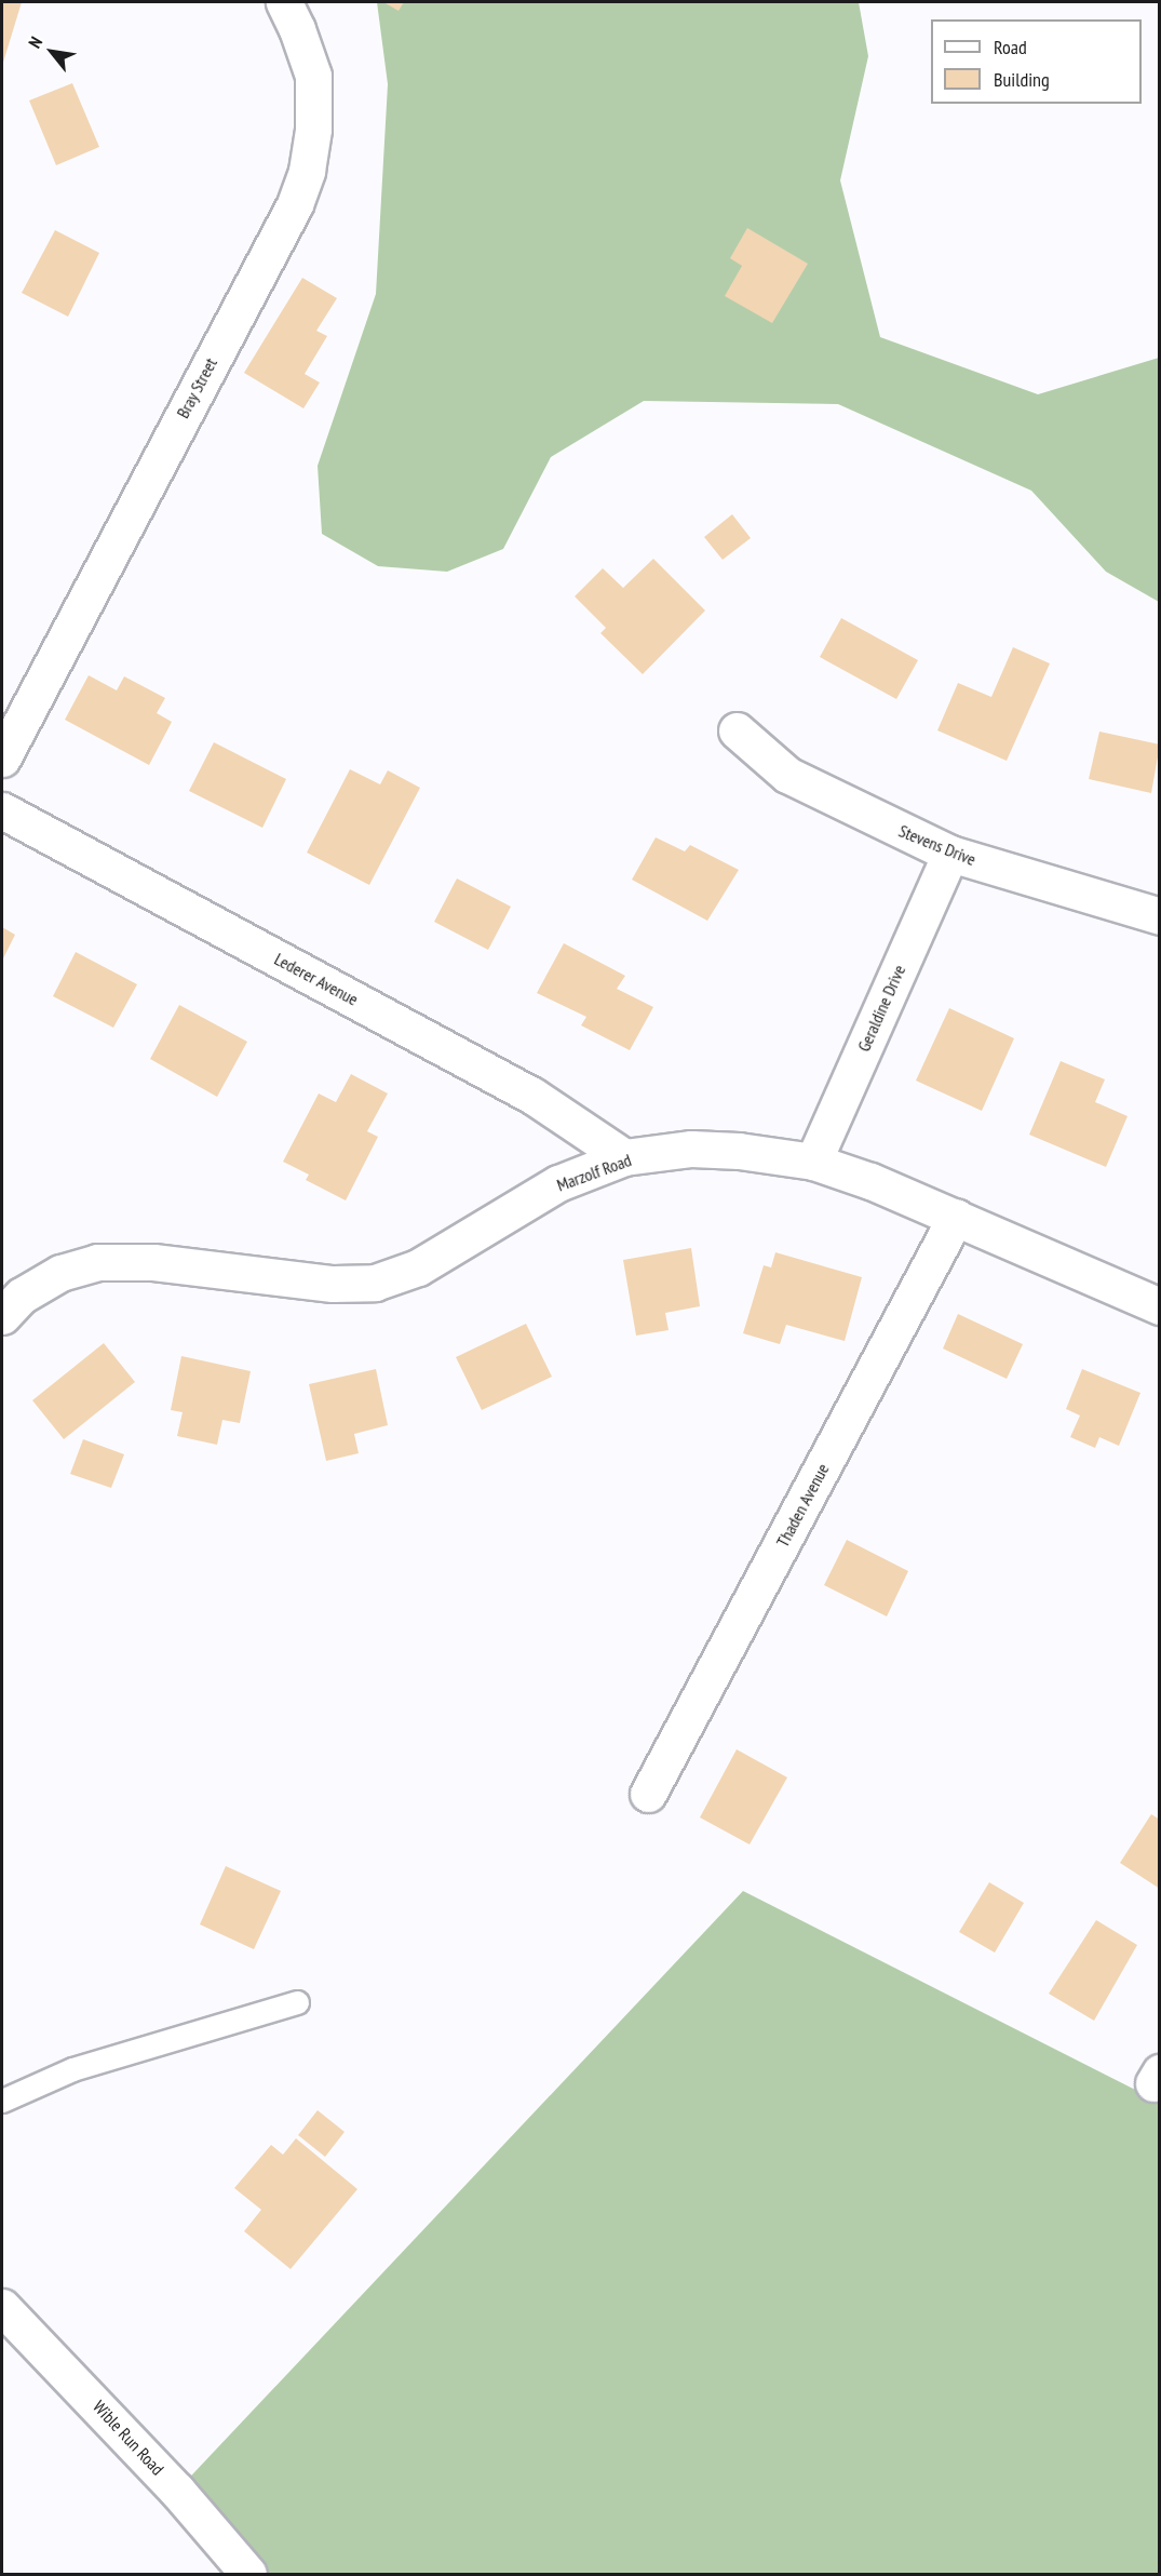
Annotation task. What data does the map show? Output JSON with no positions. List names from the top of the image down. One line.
{"streets":{"street":["Bray Street","Stevens Drive","Lederer Avenue","Geraldine Drive","Marzolf Road","Thaden Avenue","Wible Run Road"]},"crossings":[["Stevens Drive","Geraldine Drive"],["Lederer Avenue","Marzolf Road"],["Geraldine Drive","Marzolf Road"],["Marzolf Road","Thaden Avenue"]],"legend":["Road","Building"],"north":"top left"}
